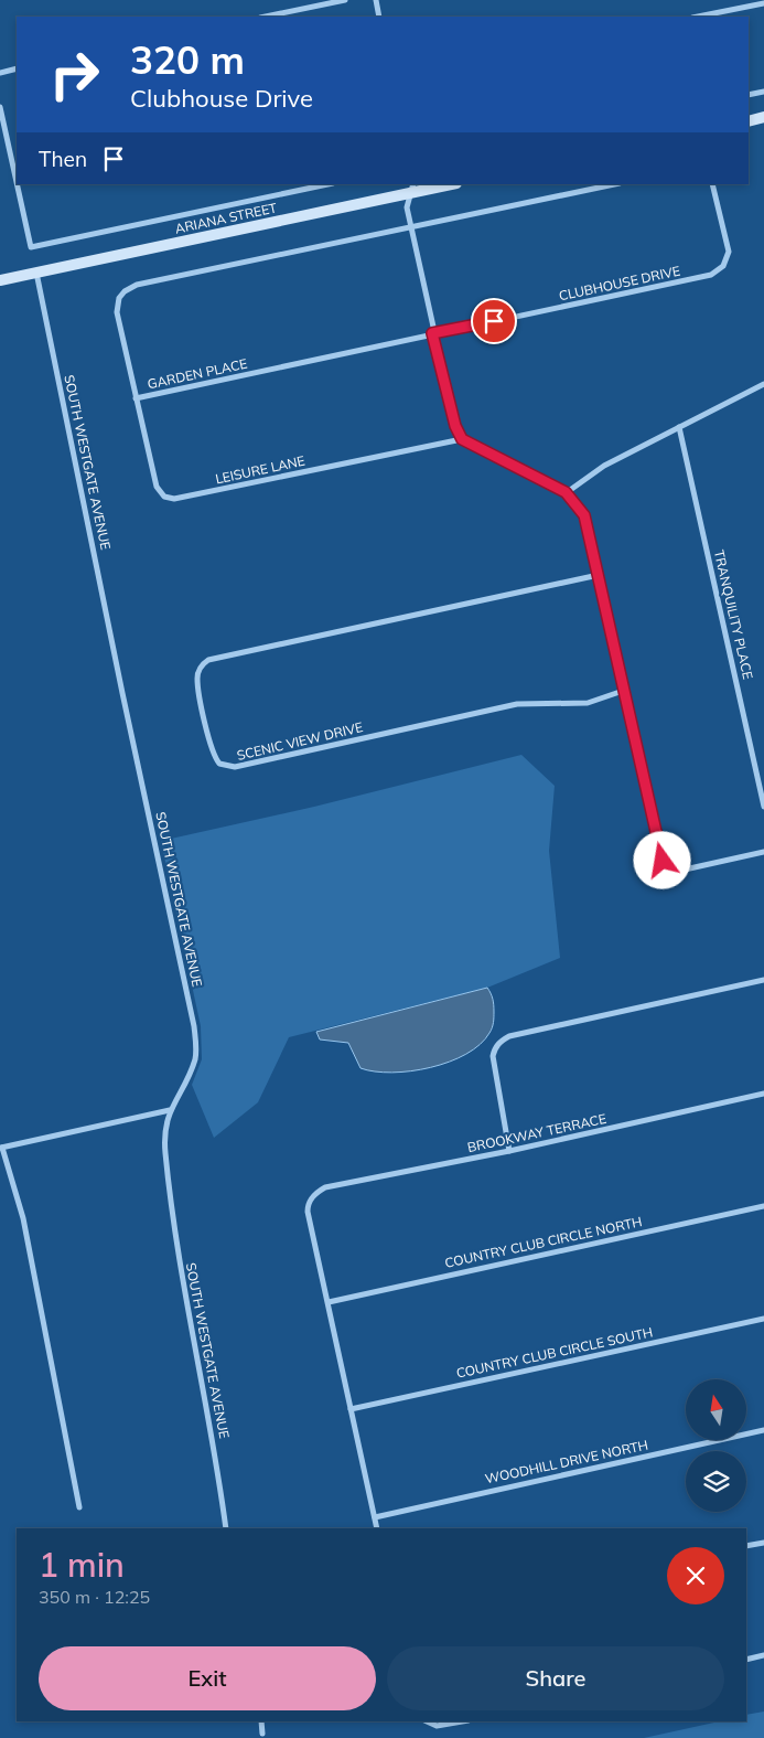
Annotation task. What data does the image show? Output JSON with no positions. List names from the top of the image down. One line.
{"streets":{"street":["ARIANA STREET","CLUBHOUSE DRIVE","GARDEN PLACE","SOUTH WESTGATE AVENUE","LEISURE LANE","TRANQUILITY PLACE","SCENIC VIEW DRIVE","BROOKWAY TERRACE","COUNTRY CLUB CIRCLE NORTH","COUNTRY CLUB CIRCLE SOUTH","WOODHILL DRIVE NORTH"]},"crossings":[["ARIANA STREET","SOUTH WESTGATE AVENUE"],["CLUBHOUSE DRIVE","GARDEN PLACE"],["GARDEN PLACE","LEISURE LANE"],["BROOKWAY TERRACE","COUNTRY CLUB CIRCLE NORTH"]],"north":"top","page":{"turn":["320 m","Clubhouse Drive"],"then":"Then","heading":["1 min","350 m · 12:25"],"buttons":["Exit","Share"]}}
